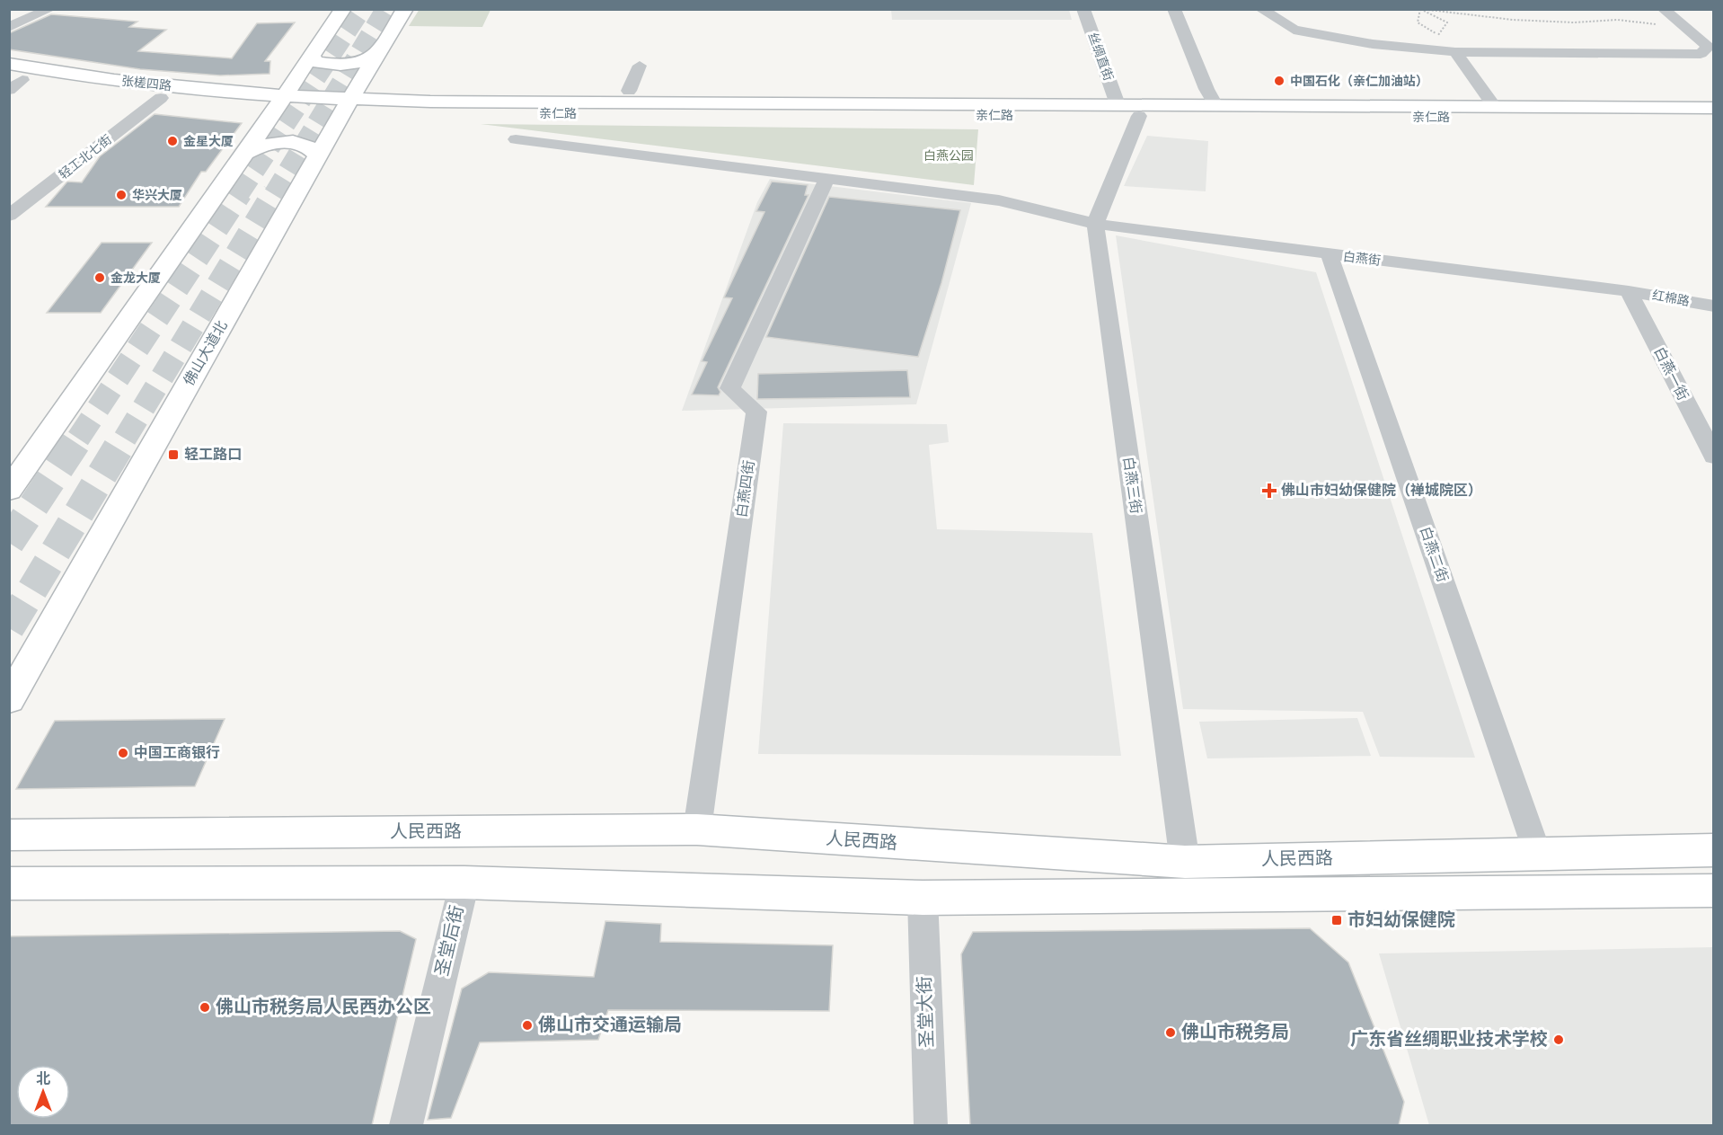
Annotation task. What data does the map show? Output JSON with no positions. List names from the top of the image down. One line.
{"streets":{"main road":["张槎四路","亲仁路","佛山大道北","人民西路"],"street":["丝绸直街","轻工北七街","白燕街","红棉路","白燕一街","白燕三街","白燕四街","白燕二街","圣堂后街","圣堂大街"]},"crossings":[["丝绸直街","亲仁路"],["张槎四路","亲仁路"],["张槎四路","轻工北七街"],["亲仁路","佛山大道北"],["亲仁路","白燕三街"],["白燕街","红棉路"],["白燕街","白燕一街"],["白燕街","白燕三街"],["白燕街","白燕四街"],["白燕街","白燕二街"],["红棉路","白燕一街"],["白燕三街","人民西路"],["白燕四街","人民西路"],["白燕二街","人民西路"]],"parks":["白燕公园"],"places":{"other":["中国石化（亲仁加油站）","金星大厦","华兴大厦","金龙大厦","中国工商银行","佛山市税务局人民西办公区","佛山市交通运输局","佛山市税务局","广东省丝绸职业技术学校"],"transit":["轻工路口","市妇幼保健院"],"health":["佛山市妇幼保健院（禅城院区）"]},"north":"top"}
